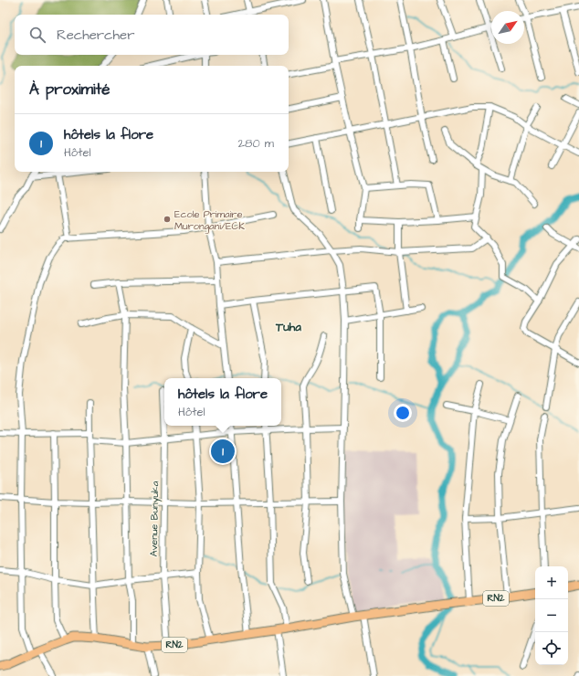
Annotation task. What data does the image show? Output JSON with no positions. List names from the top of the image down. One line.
{"streets":{"highway":["RN2"],"street":["Avenue Bunyuka"]},"crossings":[["Avenue Bunyuka","RN2"]],"districts":["Tuha"],"places":["Ecole Primaire Murongani/ECK"],"north":"top right","page":{"search":"Rechercher","heading":"À proximité","list":[{"mark":"1","name":"hôtels la flore","note":"Hôtel","value":"280 m"}],"popup":["hôtels la flore","Hôtel"],"pins":"1","map_buttons":["+","−"]}}
